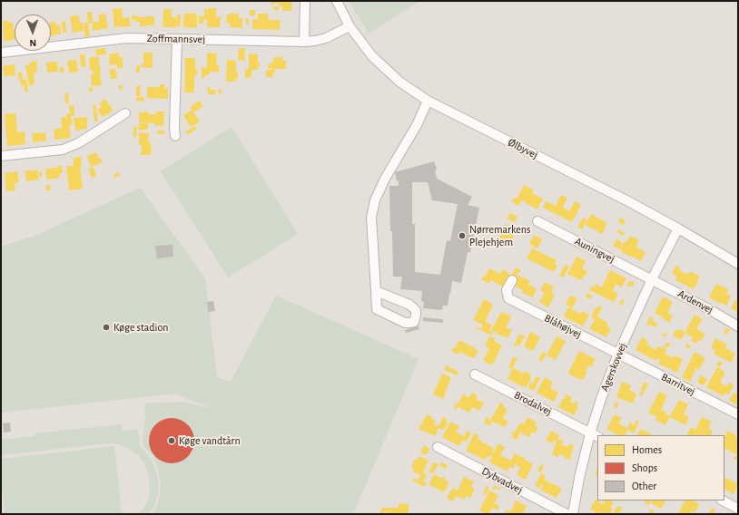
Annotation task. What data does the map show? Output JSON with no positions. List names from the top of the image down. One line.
{"streets":{"street":["Zoffmannsvej","Ølbyvej","Auningvej","Ardenvej","Blåhøjvej","Agerskovvej","Barritvej","Brodalvej","Dybvadvej"]},"crossings":[["Zoffmannsvej","Ølbyvej"],["Ølbyvej","Agerskovvej"],["Auningvej","Ardenvej"],["Auningvej","Agerskovvej"],["Ardenvej","Agerskovvej"],["Blåhøjvej","Agerskovvej"],["Blåhøjvej","Barritvej"],["Agerskovvej","Barritvej"],["Agerskovvej","Brodalvej"]],"places":["Nørremarkens Plejehjem","Køge stadion","Køge vandtårn"],"legend":["Homes","Shops","Other"],"north":"bottom"}
